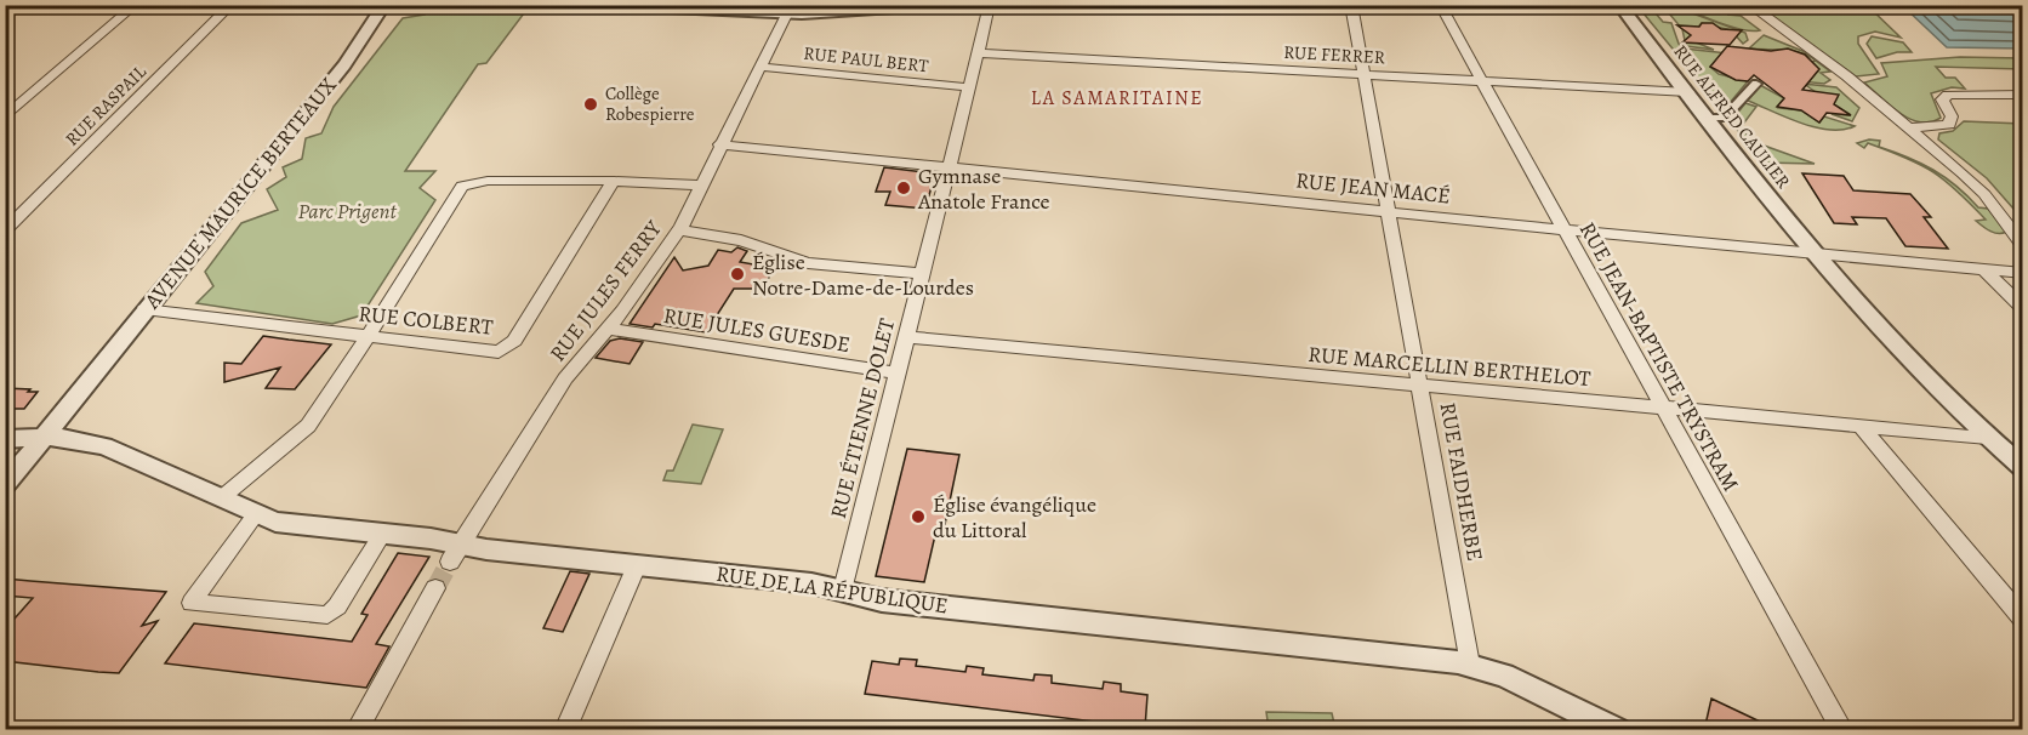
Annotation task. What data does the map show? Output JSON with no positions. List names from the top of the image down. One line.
{"streets":{"street":["RUE FERRER","RUE PAUL BERT","RUE RASPAIL","RUE ALFRED CAULIER","RUE JEAN MACÉ","AVENUE MAURICE BERTEAUX","RUE JULES FERRY","RUE COLBERT","RUE JULES GUESDE","RUE JEAN-BAPTISTE TRYSTRAM","RUE MARCELLIN BERTHELOT","RUE ÉTIENNE DOLET","RUE FAIDHERBE","RUE DE LA RÉPUBLIQUE"]},"crossings":[["RUE FERRER","RUE ALFRED CAULIER"],["RUE FERRER","RUE JEAN-BAPTISTE TRYSTRAM"],["RUE FERRER","RUE ÉTIENNE DOLET"],["RUE FERRER","RUE FAIDHERBE"],["RUE PAUL BERT","RUE JULES FERRY"],["RUE PAUL BERT","RUE ÉTIENNE DOLET"],["RUE ALFRED CAULIER","RUE JEAN MACÉ"],["RUE ALFRED CAULIER","RUE MARCELLIN BERTHELOT"],["RUE JEAN MACÉ","RUE JULES FERRY"],["RUE JEAN MACÉ","RUE JEAN-BAPTISTE TRYSTRAM"],["RUE JEAN MACÉ","RUE ÉTIENNE DOLET"],["RUE JEAN MACÉ","RUE FAIDHERBE"],["AVENUE MAURICE BERTEAUX","RUE COLBERT"],["AVENUE MAURICE BERTEAUX","RUE DE LA RÉPUBLIQUE"],["RUE JULES FERRY","RUE JULES GUESDE"],["RUE JULES FERRY","RUE DE LA RÉPUBLIQUE"],["RUE JULES GUESDE","RUE ÉTIENNE DOLET"],["RUE JEAN-BAPTISTE TRYSTRAM","RUE MARCELLIN BERTHELOT"],["RUE MARCELLIN BERTHELOT","RUE ÉTIENNE DOLET"],["RUE MARCELLIN BERTHELOT","RUE FAIDHERBE"],["RUE ÉTIENNE DOLET","RUE DE LA RÉPUBLIQUE"],["RUE FAIDHERBE","RUE DE LA RÉPUBLIQUE"]],"districts":["LA SAMARITAINE"],"parks":["Parc Prigent"],"places":["Collège Robespierre","Gymnase Anatole France","Église Notre-Dame-de-Lourdes","Église évangélique du Littoral"]}
